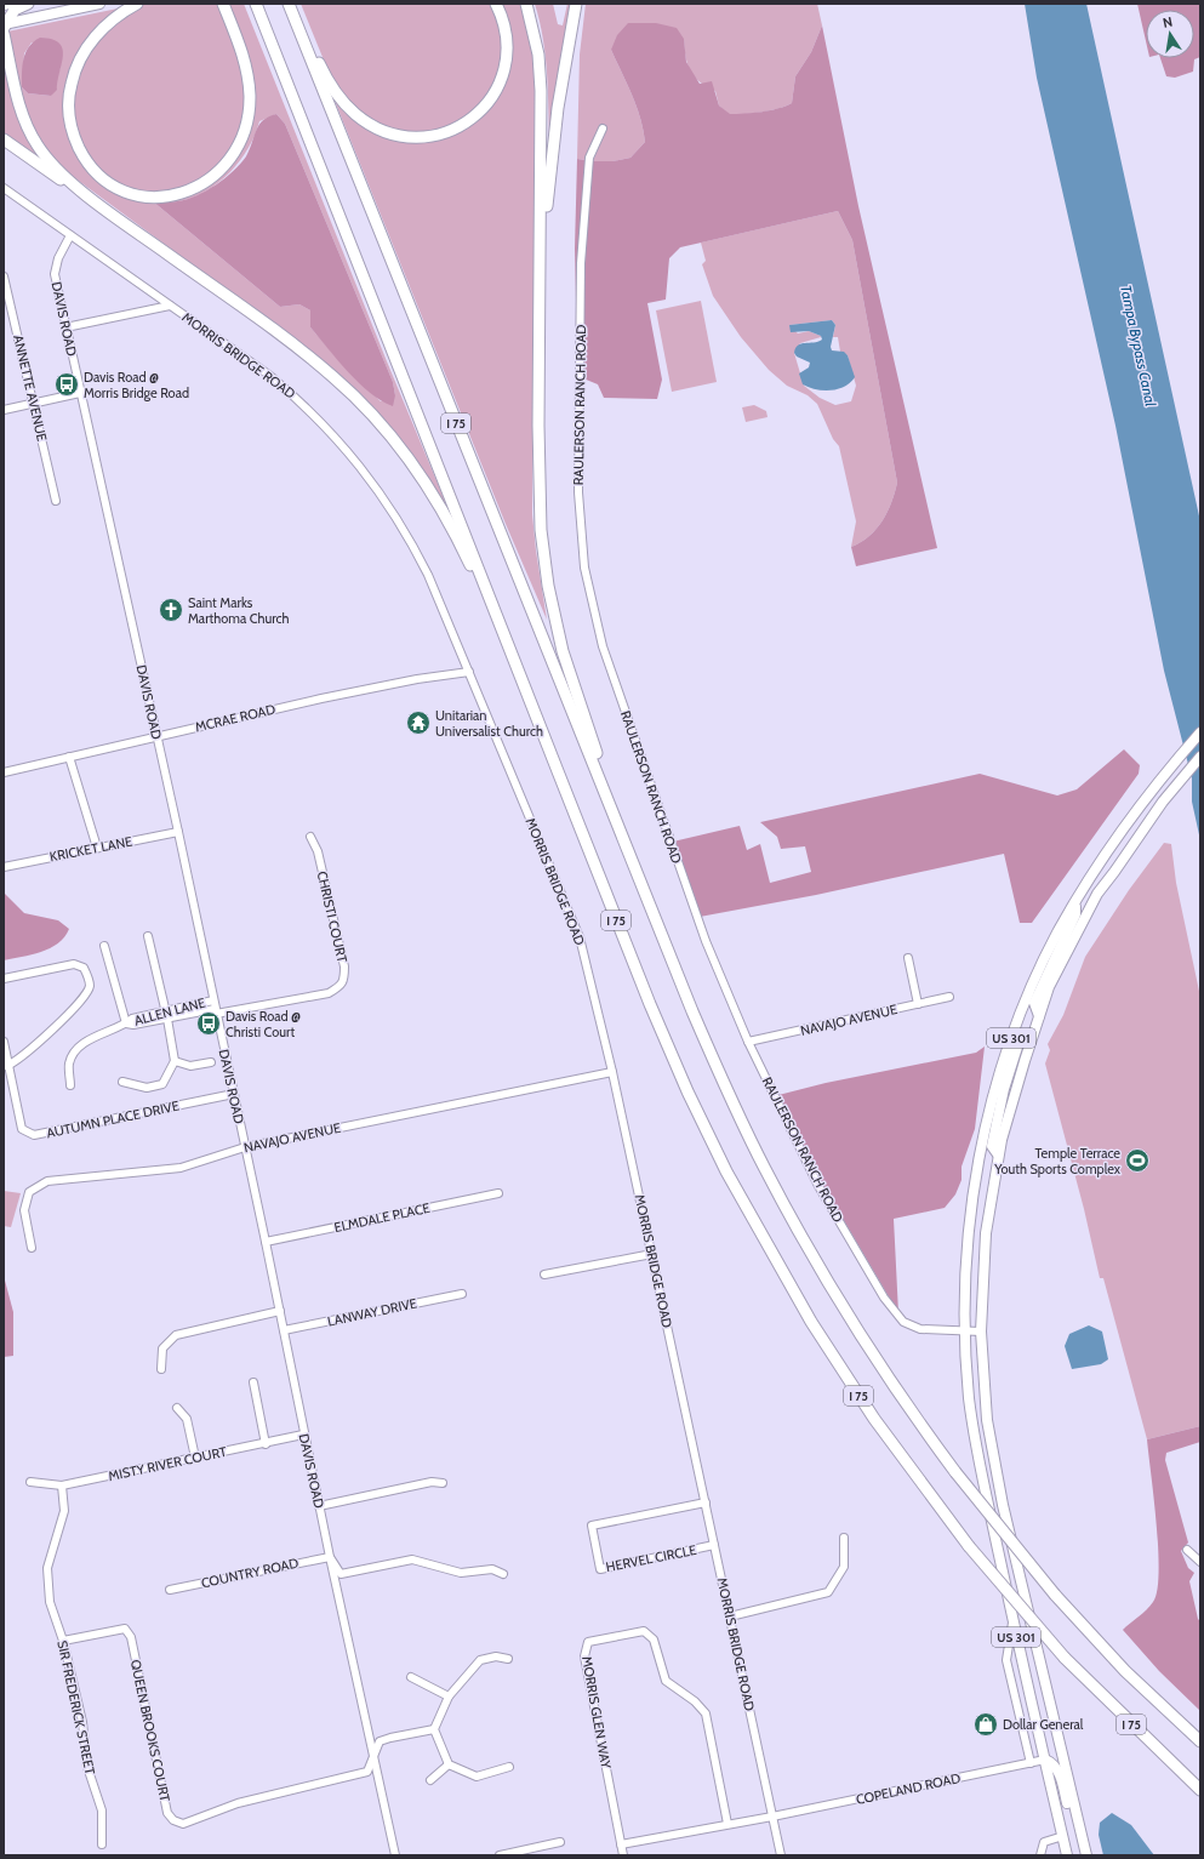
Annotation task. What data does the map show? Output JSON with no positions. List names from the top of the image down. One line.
{"streets":{"highway":["I 75"],"main road":["US 301"],"street":["DAVIS ROAD","MORRIS BRIDGE ROAD","ANNETTE AVENUE","RAULERSON RANCH ROAD","MCRAE ROAD","KRICKET LANE","CHRISTI COURT","ALLEN LANE","NAVAJO AVENUE","AUTUMN PLACE DRIVE","ELMDALE PLACE","LANWAY DRIVE","MISTY RIVER COURT","HERVEL CIRCLE","COUNTRY ROAD","SIR FREDERICK STREET","MORRIS GLEN WAY","QUEEN BROOKS COURT","COPELAND ROAD"]},"crossings":[["DAVIS ROAD","MORRIS BRIDGE ROAD"],["DAVIS ROAD","MCRAE ROAD"],["DAVIS ROAD","KRICKET LANE"],["DAVIS ROAD","CHRISTI COURT"],["DAVIS ROAD","ALLEN LANE"],["DAVIS ROAD","NAVAJO AVENUE"],["DAVIS ROAD","AUTUMN PLACE DRIVE"],["DAVIS ROAD","ELMDALE PLACE"],["DAVIS ROAD","LANWAY DRIVE"],["DAVIS ROAD","MISTY RIVER COURT"],["DAVIS ROAD","COUNTRY ROAD"],["DAVIS ROAD","QUEEN BROOKS COURT"],["MORRIS BRIDGE ROAD","MCRAE ROAD"],["MORRIS BRIDGE ROAD","NAVAJO AVENUE"],["MORRIS BRIDGE ROAD","HERVEL CIRCLE"],["MORRIS BRIDGE ROAD","COPELAND ROAD"],["RAULERSON RANCH ROAD","NAVAJO AVENUE"],["RAULERSON RANCH ROAD","US 301"],["CHRISTI COURT","ALLEN LANE"],["US 301","COPELAND ROAD"],["MISTY RIVER COURT","SIR FREDERICK STREET"],["SIR FREDERICK STREET","QUEEN BROOKS COURT"],["MORRIS GLEN WAY","COPELAND ROAD"]],"water":["Tampa Bypass Canal"],"places":{"bus stop":["Davis Road @ Morris Bridge Road","Davis Road @ Christi Court"],"church":["Saint Marks Marthoma Church"],"temple":["Unitarian Universalist Church"],"sports":["Temple Terrace Youth Sports Complex"],"shop":["Dollar General"]},"north":"top"}
